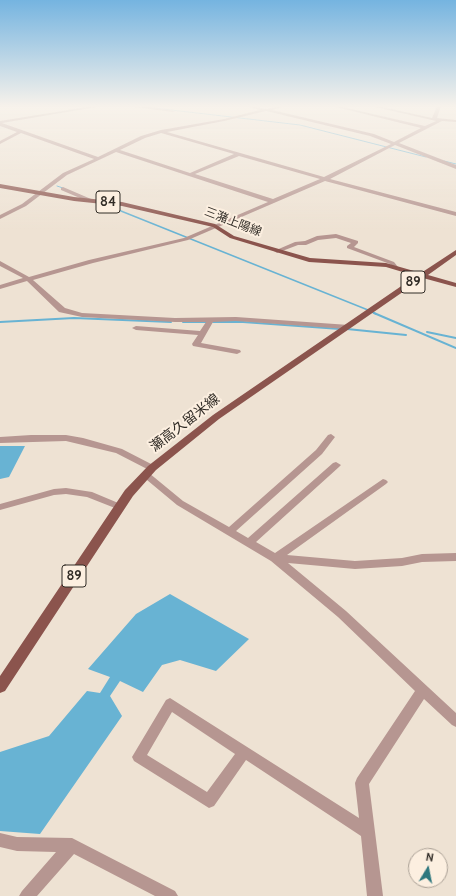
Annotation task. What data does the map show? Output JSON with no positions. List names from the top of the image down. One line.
{"streets":{"main road":["84","三潴上陽線","89","瀬高久留米線"]},"crossings":[["三潴上陽線","瀬高久留米線"]],"north":"top"}
